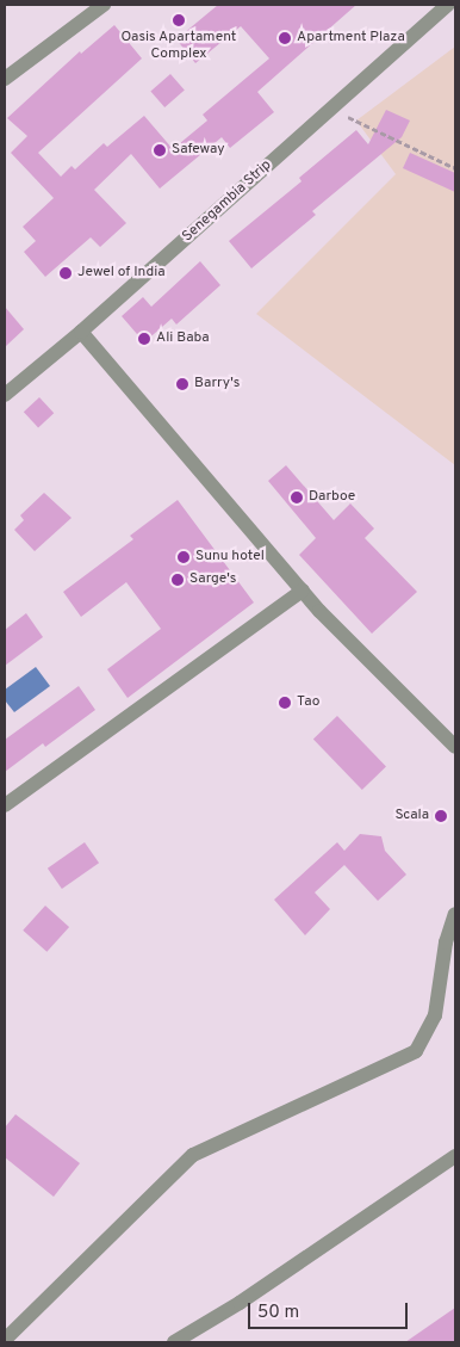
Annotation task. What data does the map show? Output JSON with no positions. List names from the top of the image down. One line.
{"streets":{"street":["Senegambia Strip"]},"places":["Oasis Apartament Complex","Apartment Plaza","Safeway","Jewel of India","Ali Baba","Barry's","Darboe","Sunu hotel","Sarge's","Tao","Scala"],"scale_bar":"50 m"}
